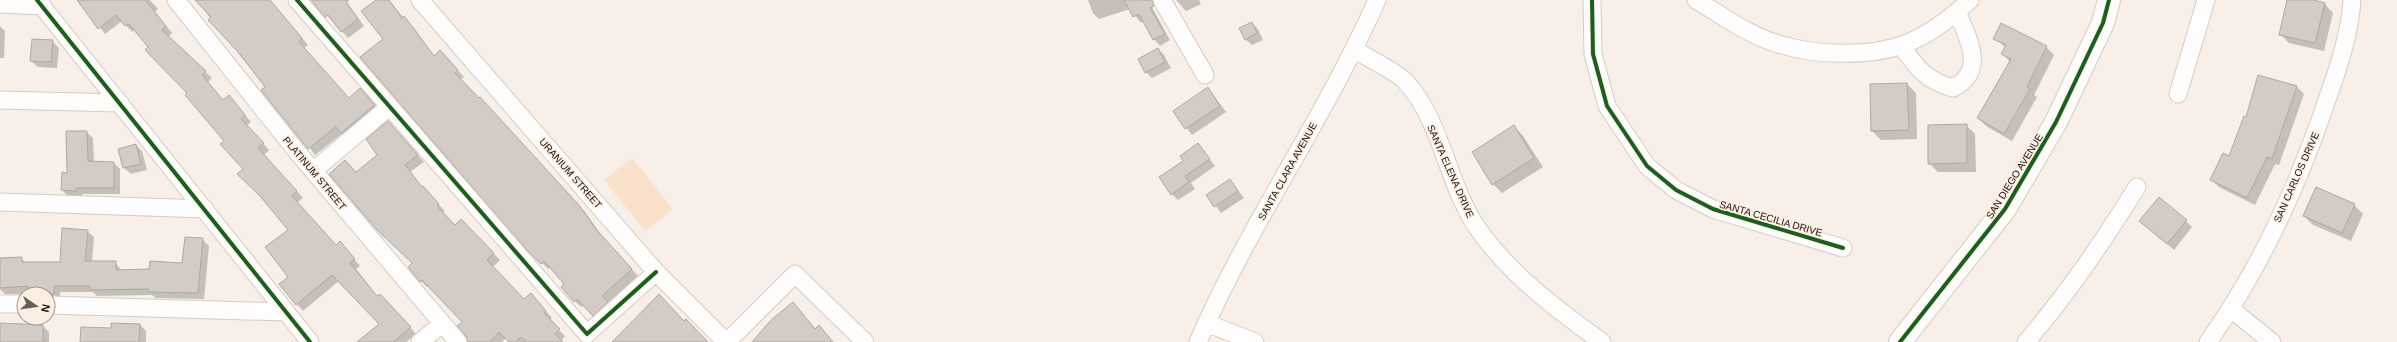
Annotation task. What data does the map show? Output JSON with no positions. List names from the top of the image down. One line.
{"streets":{"street":["SANTA CLARA AVENUE","SANTA ELENA DRIVE","PLATINUM STREET","URANIUM STREET","SAN DIEGO AVENUE","SAN CARLOS DRIVE","SANTA CECILIA DRIVE"]},"crossings":[["SANTA CLARA AVENUE","SANTA ELENA DRIVE"]],"north":"right"}
